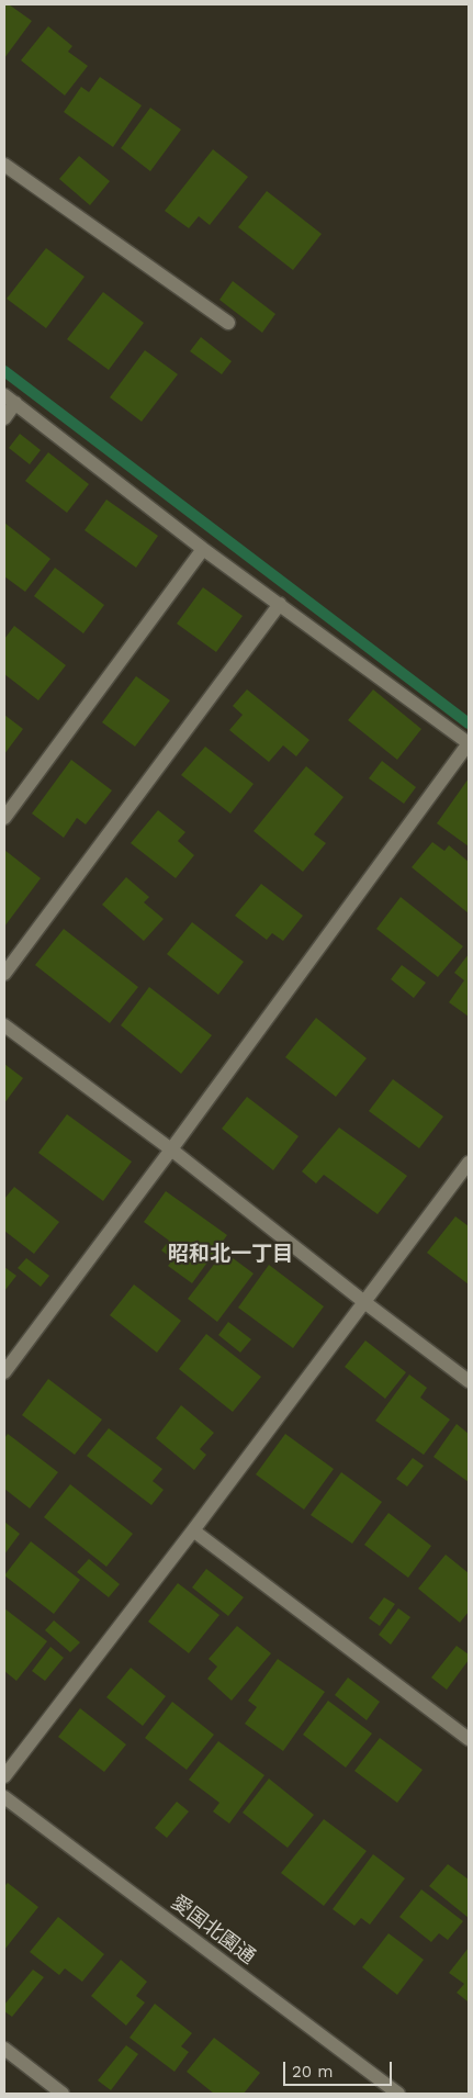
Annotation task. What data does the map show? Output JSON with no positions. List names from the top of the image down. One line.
{"streets":{"street":["愛国北園通"]},"districts":["昭和北一丁目"],"scale_bar":"20 m"}
